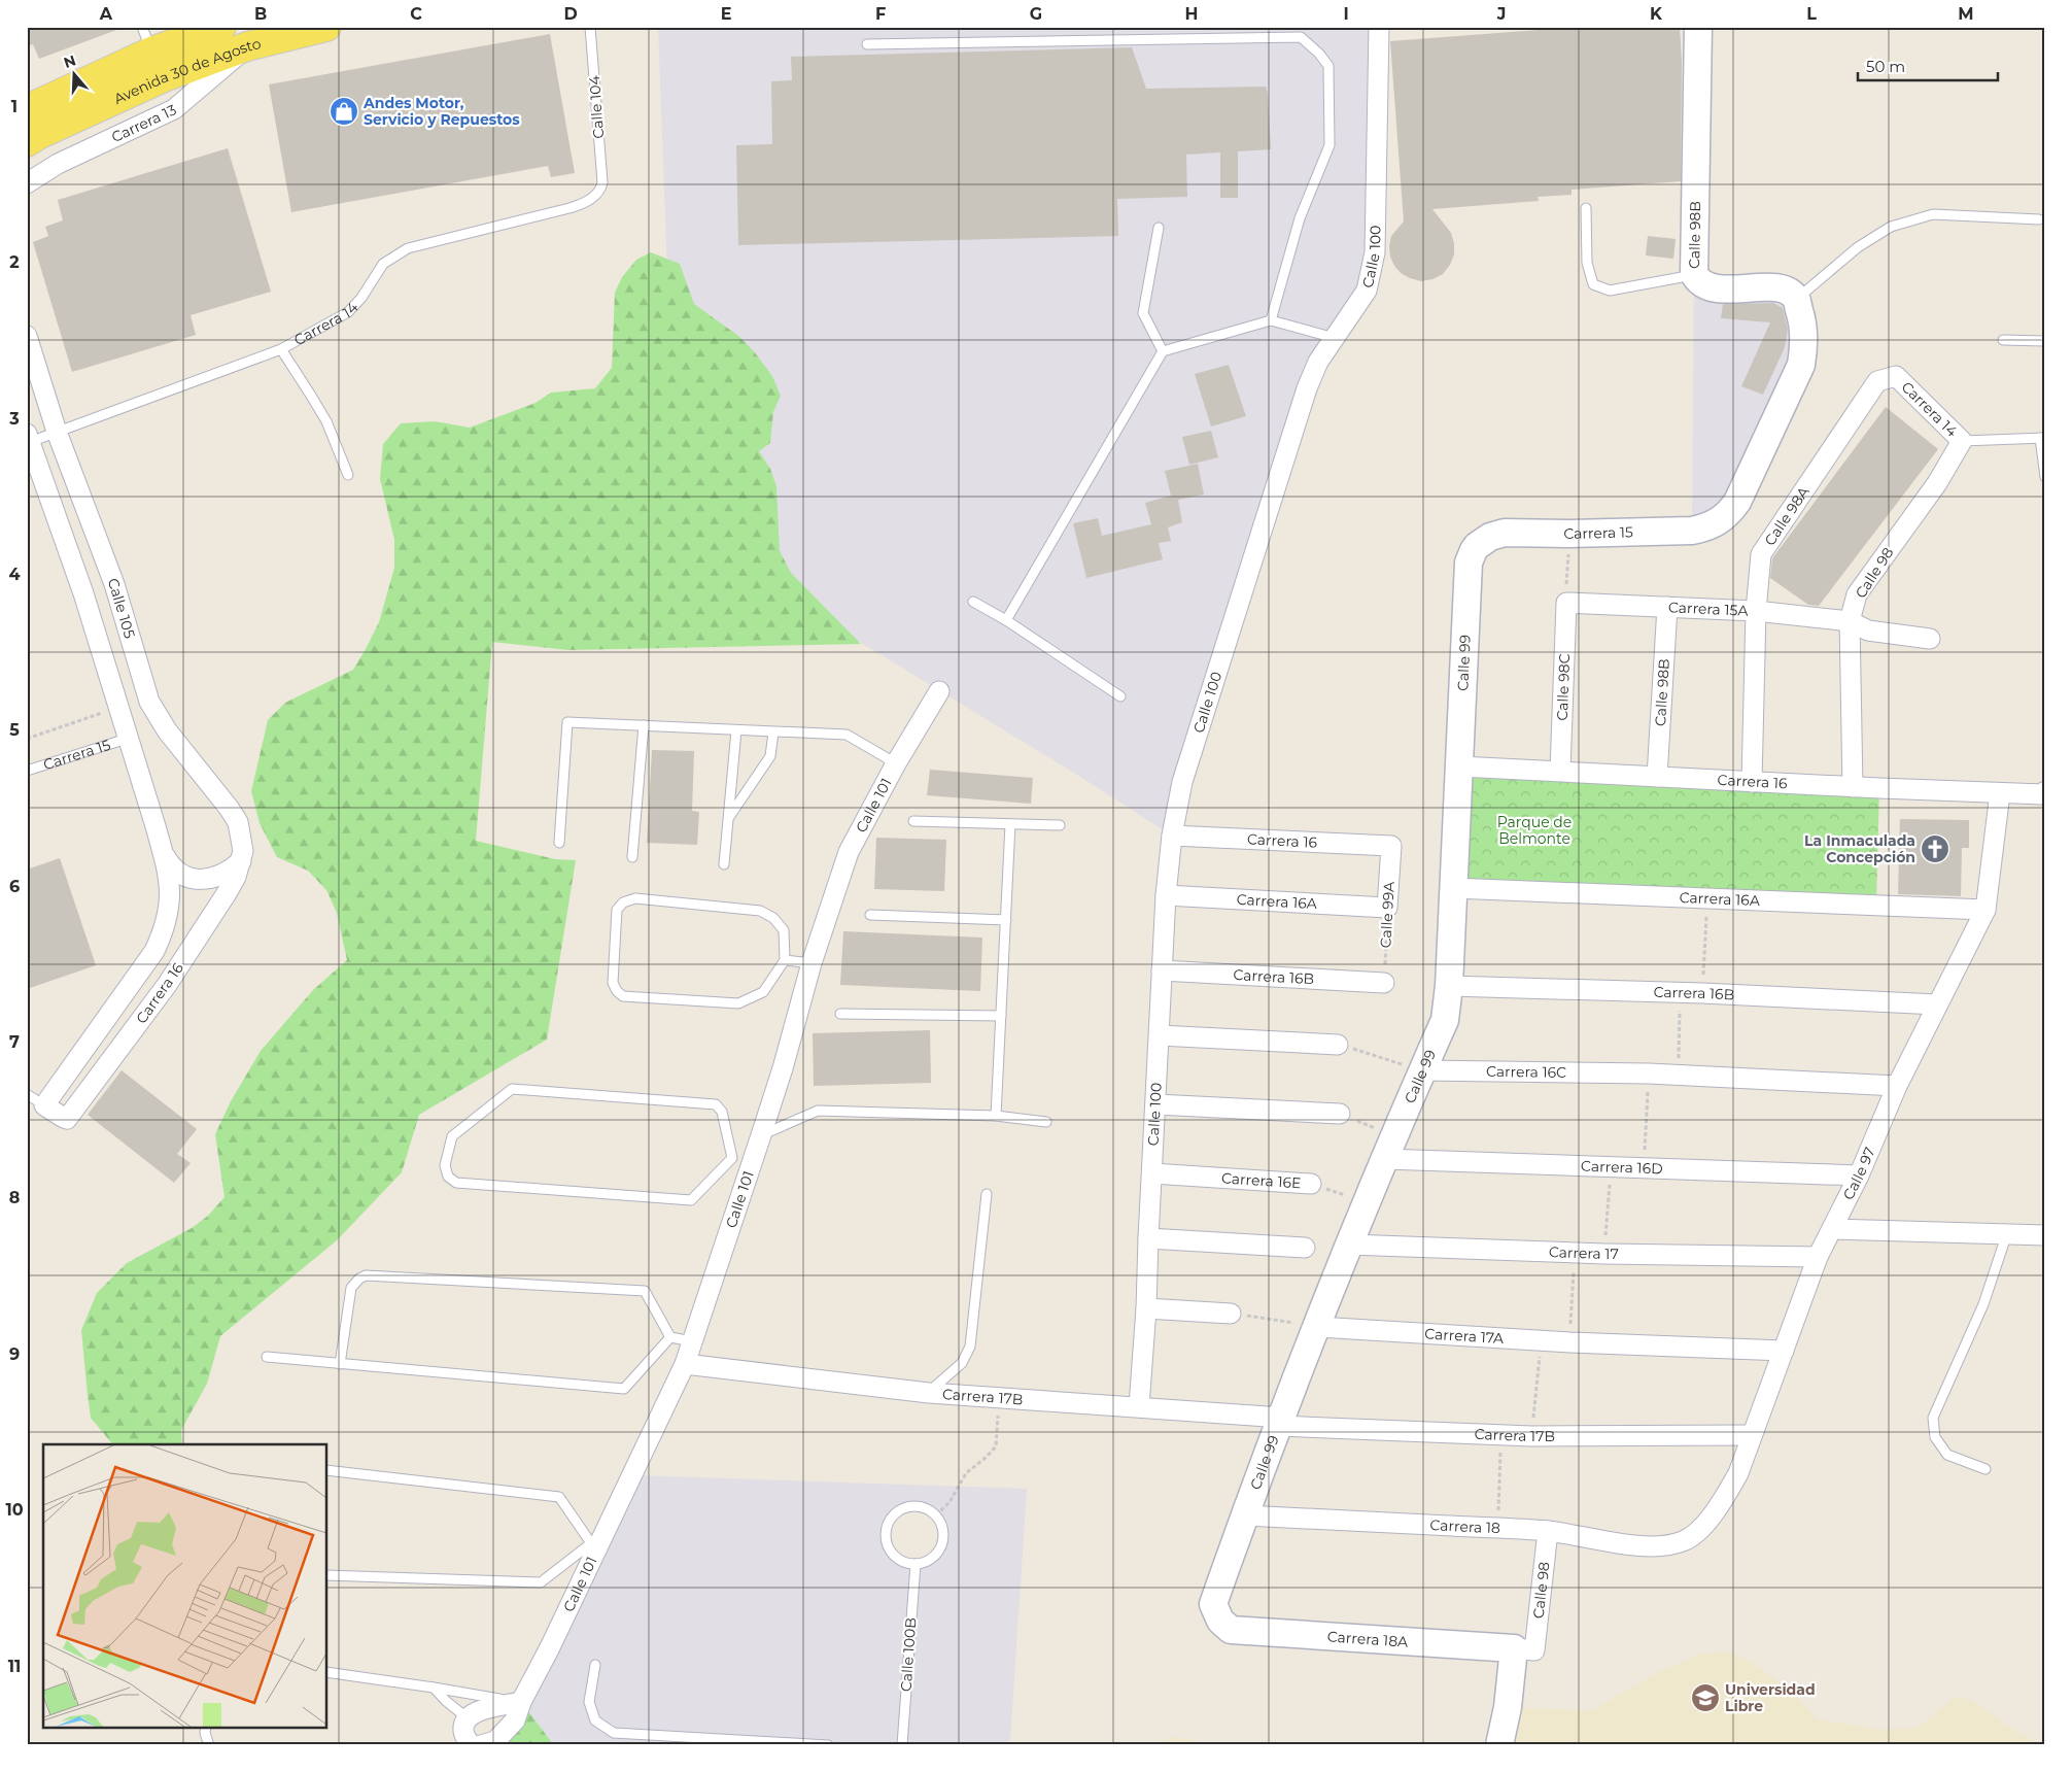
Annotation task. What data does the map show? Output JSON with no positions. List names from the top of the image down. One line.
{"streets":{"main road":["Avenida 30 de Agosto"],"street":["Carrera 13","Calle 98B","Calle 100","Carrera 14","Calle 98A","Carrera 15","Calle 98","Calle 105","Carrera 15A","Calle 99","Calle 98C","Carrera 16","Calle 101","Carrera 16A","Calle 99A","Carrera 16B","Carrera 16C","Carrera 16D","Calle 97","Carrera 16E","Carrera 17","Carrera 17A","Carrera 17B","Carrera 18","Carrera 18A"],"lane":["Calle 104","Calle 100B"]},"crossings":[["Avenida 30 de Agosto","Carrera 13"],["Calle 104","Carrera 14"],["Calle 98B","Carrera 15"],["Calle 98B","Carrera 15A"],["Calle 98B","Carrera 16"],["Calle 100","Carrera 16"],["Calle 100","Carrera 16A"],["Calle 100","Carrera 16B"],["Calle 100","Carrera 16E"],["Calle 100","Carrera 17B"],["Carrera 14","Calle 98A"],["Carrera 14","Calle 98"],["Carrera 14","Calle 105"],["Calle 98A","Carrera 15A"],["Calle 98A","Carrera 16"],["Carrera 15","Calle 99"],["Calle 98","Carrera 15A"],["Calle 98","Carrera 16"],["Calle 98","Carrera 18"],["Calle 98","Carrera 18A"],["Calle 105","Carrera 16"],["Carrera 15A","Calle 98C"],["Calle 99","Carrera 16"],["Calle 99","Carrera 16A"],["Calle 99","Carrera 16B"],["Calle 99","Carrera 16C"],["Calle 99","Carrera 16D"],["Calle 99","Carrera 16E"],["Calle 99","Carrera 17"],["Calle 99","Carrera 17A"],["Calle 99","Carrera 17B"],["Calle 99","Carrera 18"],["Calle 99","Carrera 18A"],["Calle 98C","Carrera 16"],["Carrera 16","Calle 99A"],["Carrera 16","Calle 97"],["Calle 101","Carrera 17B"],["Carrera 16A","Calle 99A"],["Carrera 16A","Calle 97"],["Calle 99A","Carrera 16B"],["Carrera 16B","Calle 97"],["Carrera 16C","Calle 97"],["Carrera 16D","Calle 97"],["Calle 97","Carrera 17"],["Calle 97","Carrera 17A"],["Calle 97","Carrera 17B"],["Calle 97","Carrera 18"]],"parks":["Parque de Belmonte"],"places":{"shop":["Andes Motor, Servicio y Repuestos"],"church":["La Inmaculada Concepción"],"school or university":["Universidad Libre"]},"scale_bar":"50 m","north":"top","grid":{"columns":["A","B","C","D","E","F","G","H","I","J","K","L","M"],"rows":["1","2","3","4","5","6","7","8","9","10","11"]}}
